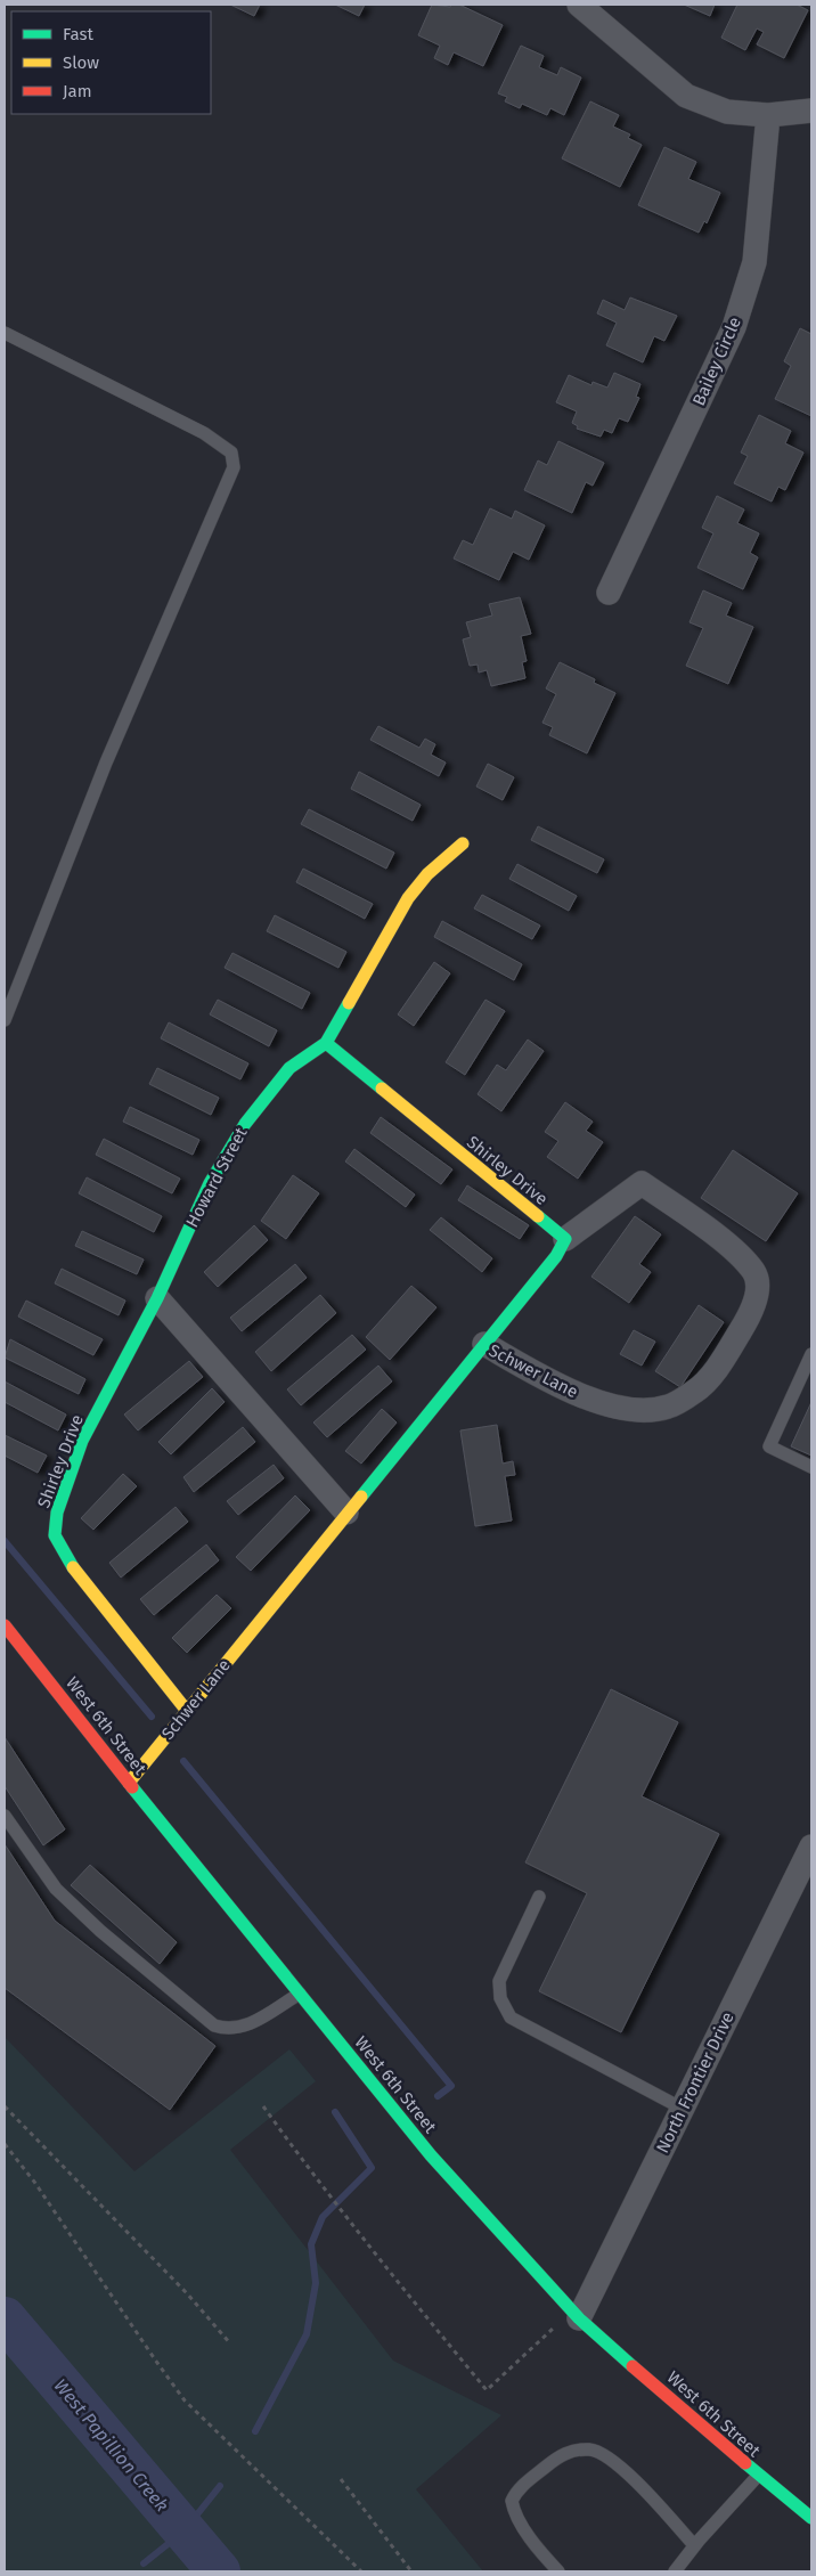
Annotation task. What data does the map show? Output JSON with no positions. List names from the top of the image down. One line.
{"streets":{"street":["Bailey Circle","Shirley Drive","Howard Street","Schwer Lane","West 6th Street","North Frontier Drive"]},"crossings":[["Shirley Drive","Howard Street"],["Shirley Drive","Schwer Lane"],["Schwer Lane","West 6th Street"],["West 6th Street","North Frontier Drive"]],"water":["West Papillion Creek"],"legend":["Fast","Slow","Jam"]}
